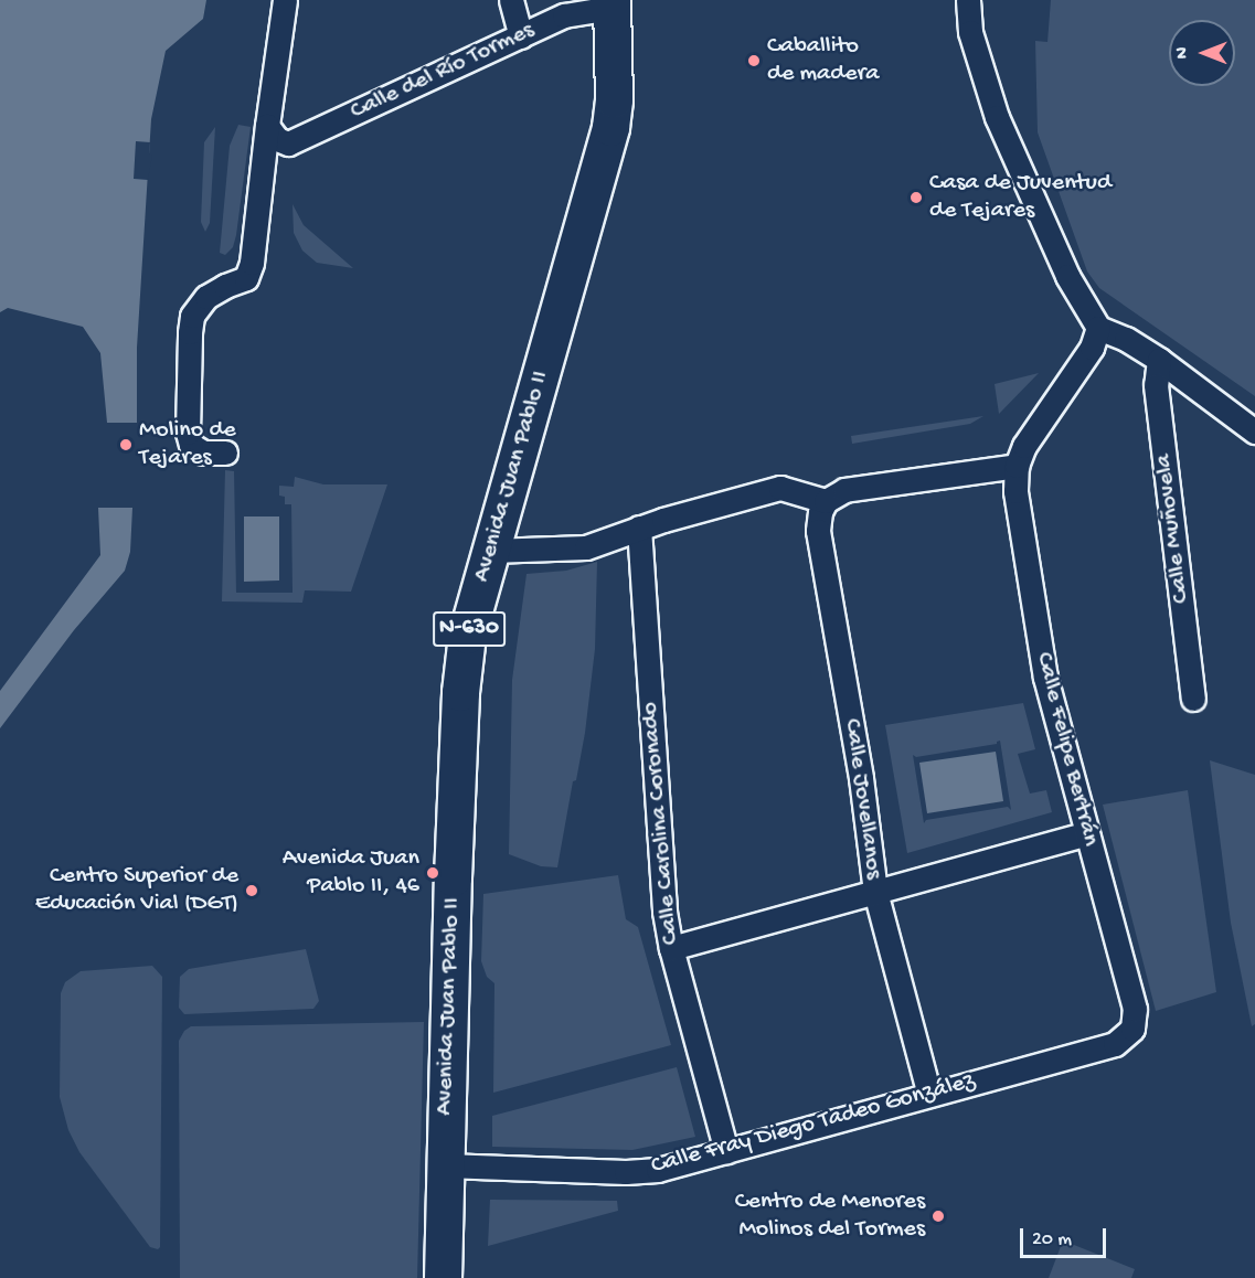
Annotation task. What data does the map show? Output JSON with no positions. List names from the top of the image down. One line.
{"streets":{"highway":["Avenida Juan Pablo II","N-630"],"street":["Calle del Río Tormes","Calle Muñovela","Calle Felipe Bertrán","Calle Jovellanos","Calle Carolina Coronado","Calle Fray Diego Tadeo González"]},"crossings":[["Calle del Río Tormes","Avenida Juan Pablo II"],["Avenida Juan Pablo II","Calle Fray Diego Tadeo González"],["Calle Felipe Bertrán","Calle Fray Diego Tadeo González"],["Calle Jovellanos","Calle Fray Diego Tadeo González"],["Calle Carolina Coronado","Calle Fray Diego Tadeo González"]],"places":["Caballito de madera","Casa de Juventud de Tejares","Molino de Tejares","Avenida Juan Pablo II, 46","Centro Superior de Educación Vial (DGT)","Centro de Menores Molinos del Tormes"],"scale_bar":"20 m","north":"left"}
